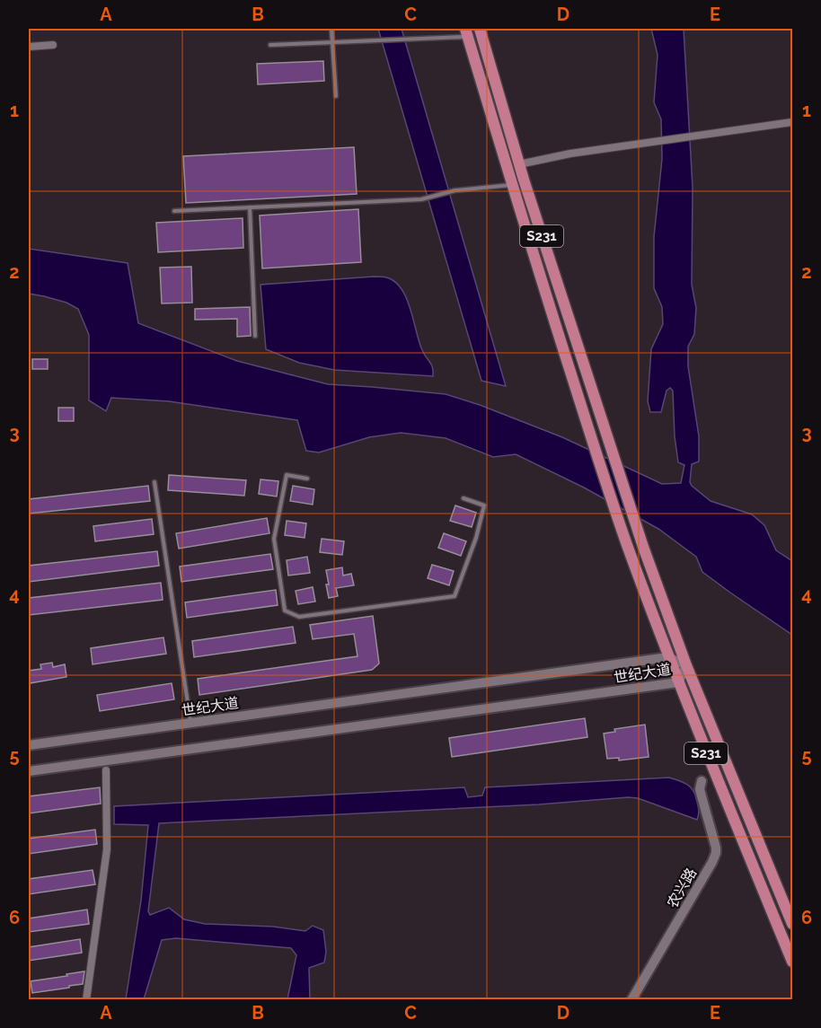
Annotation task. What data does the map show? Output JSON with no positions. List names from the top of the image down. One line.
{"streets":{"main road":["S231","世纪大道","农兴路"]},"crossings":[["S231","世纪大道"]],"grid":{"columns":["A","B","C","D","E"],"rows":["1","2","3","4","5","6"]}}
